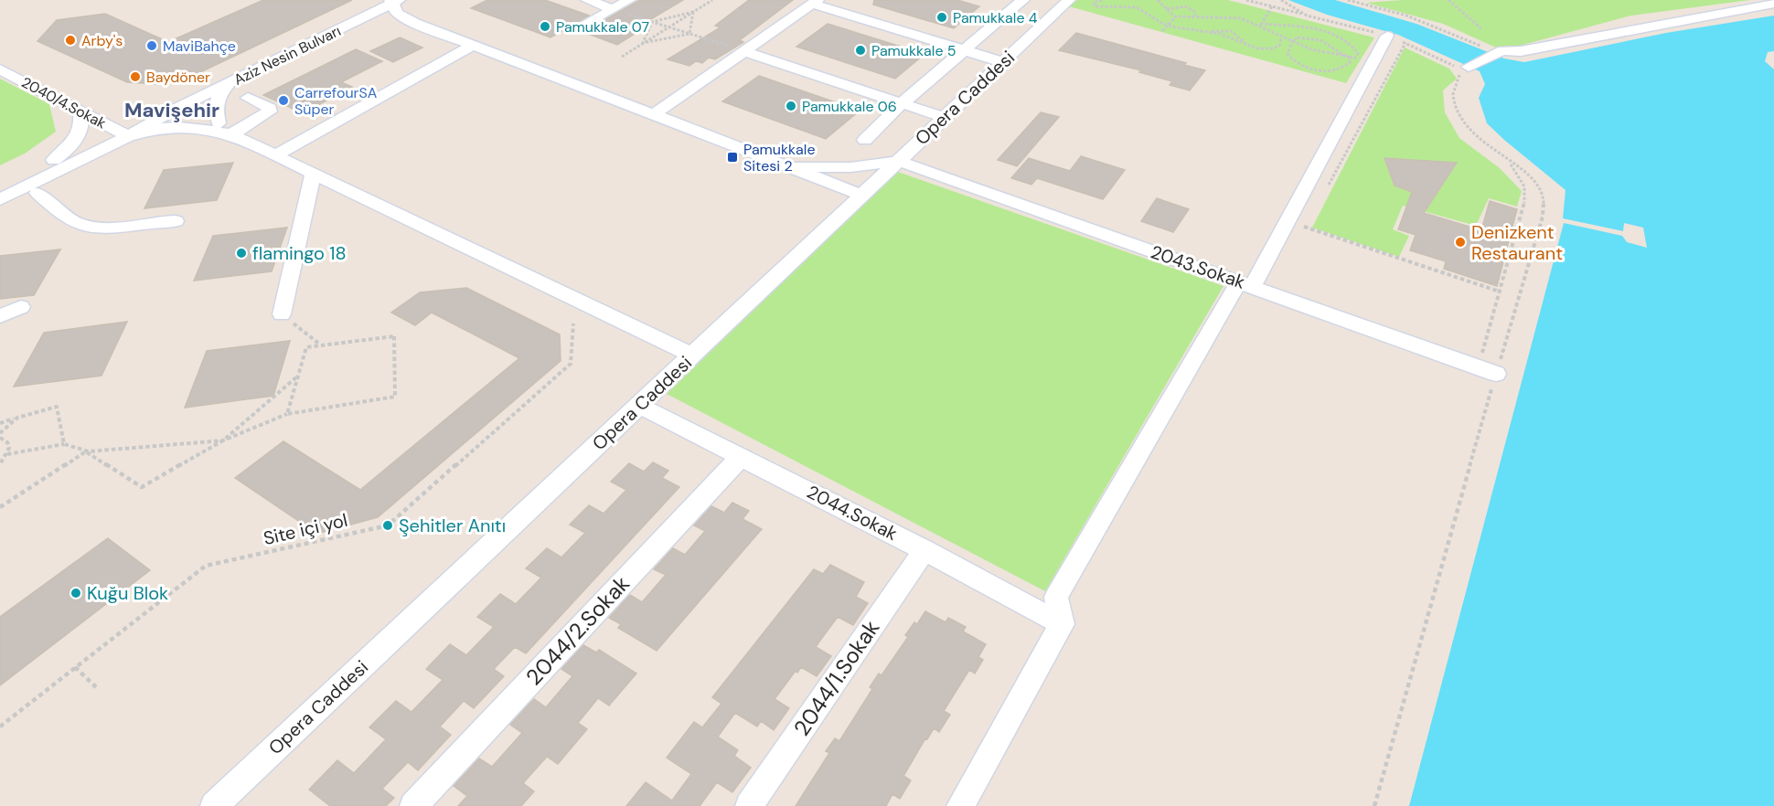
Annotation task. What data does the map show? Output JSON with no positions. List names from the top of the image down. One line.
{"streets":{"street":["Aziz Nesin Bulvarı","Opera Caddesi","2040/4.Sokak","2043.Sokak","2044.Sokak","2044/2.Sokak","2044/1.Sokak"],"path":["Site içi yol"]},"crossings":[["Aziz Nesin Bulvarı","2040/4.Sokak"],["Opera Caddesi","2043.Sokak"],["Opera Caddesi","2044.Sokak"],["2044.Sokak","2044/2.Sokak"],["2044.Sokak","2044/1.Sokak"]],"districts":["Mavişehir"],"places":{"other":["Pamukkale 4","Pamukkale 07","Arby's","MaviBahçe","Pamukkale 5","Baydöner","CarrefourSA Süper","Pamukkale 06","Denizkent Restaurant","flamingo 18","Şehitler Anıtı","Kuğu Blok"],"transit":["Pamukkale Sitesi 2"]}}
